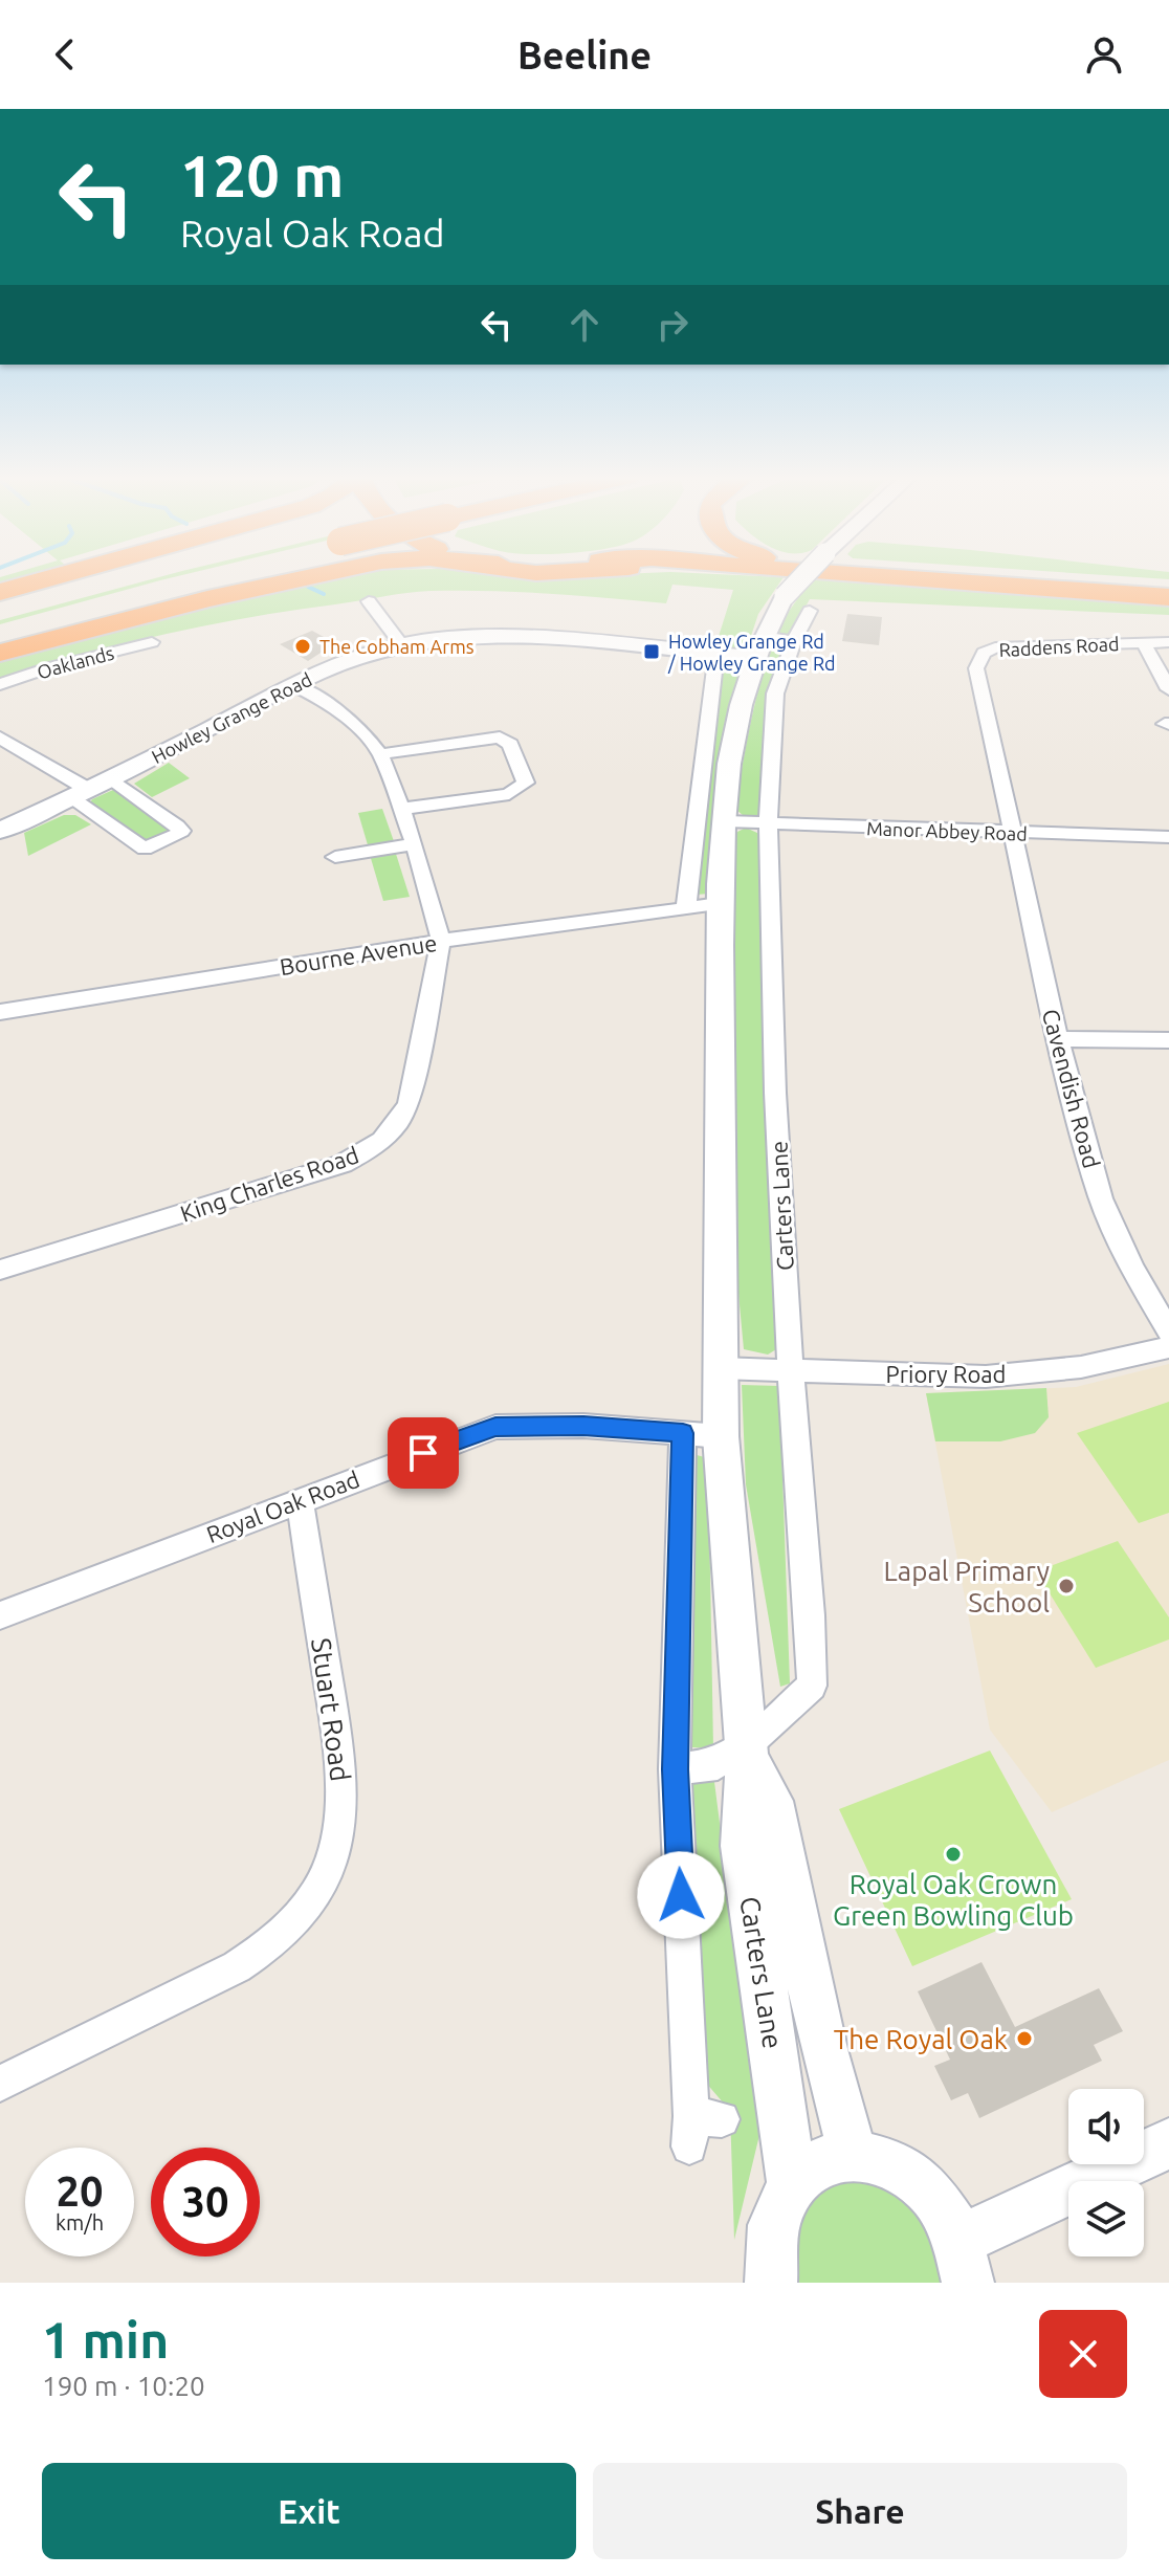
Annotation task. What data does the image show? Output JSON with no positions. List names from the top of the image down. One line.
{"streets":{"street":["Raddens Road","Oaklands","Howley Grange Road","Manor Abbey Road","Bourne Avenue","Cavendish Road","King Charles Road","Carters Lane","Priory Road","Royal Oak Road","Stuart Road"]},"crossings":[["Raddens Road","Manor Abbey Road"],["Raddens Road","Cavendish Road"],["Howley Grange Road","Carters Lane"],["Manor Abbey Road","Cavendish Road"],["Manor Abbey Road","Carters Lane"],["Bourne Avenue","King Charles Road"],["Bourne Avenue","Carters Lane"],["Carters Lane","Priory Road"],["Carters Lane","Royal Oak Road"],["Royal Oak Road","Stuart Road"]],"places":{"other":["The Cobham Arms","Lapal Primary School","Royal Oak Crown Green Bowling Club","The Royal Oak"],"transit":["Howley Grange Rd / Howley Grange Rd"]},"page":{"header":"Beeline","turn":["120 m","Royal Oak Road"],"speed":"20 km/h","limit":"30","heading":["1 min","190 m · 10:20"],"buttons":["Exit","Share"]}}
